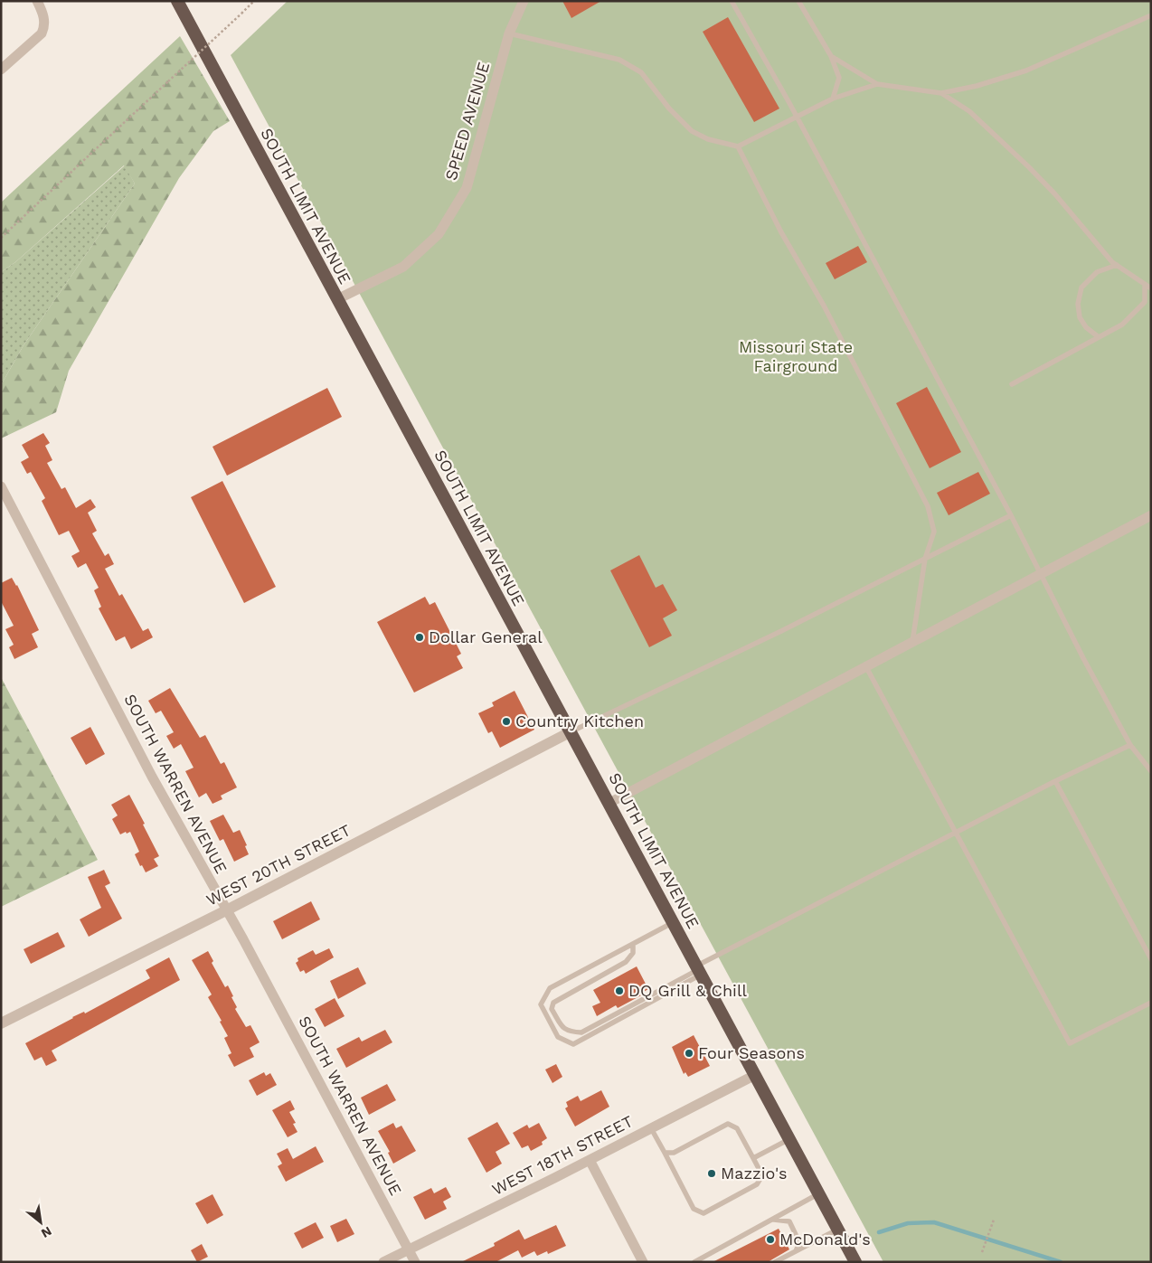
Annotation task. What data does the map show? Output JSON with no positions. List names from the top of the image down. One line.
{"streets":{"highway":["SOUTH LIMIT AVENUE"],"street":["SPEED AVENUE","SOUTH WARREN AVENUE","WEST 20TH STREET","WEST 18TH STREET"]},"crossings":[["SPEED AVENUE","SOUTH LIMIT AVENUE"],["SOUTH LIMIT AVENUE","WEST 20TH STREET"],["SOUTH LIMIT AVENUE","WEST 18TH STREET"],["SOUTH WARREN AVENUE","WEST 20TH STREET"],["SOUTH WARREN AVENUE","WEST 18TH STREET"]],"parks":["Missouri State Fairground"],"places":["Dollar General","Country Kitchen","DQ Grill & Chill","Four Seasons","Mazzio's","McDonald's"],"north":"bottom right"}
